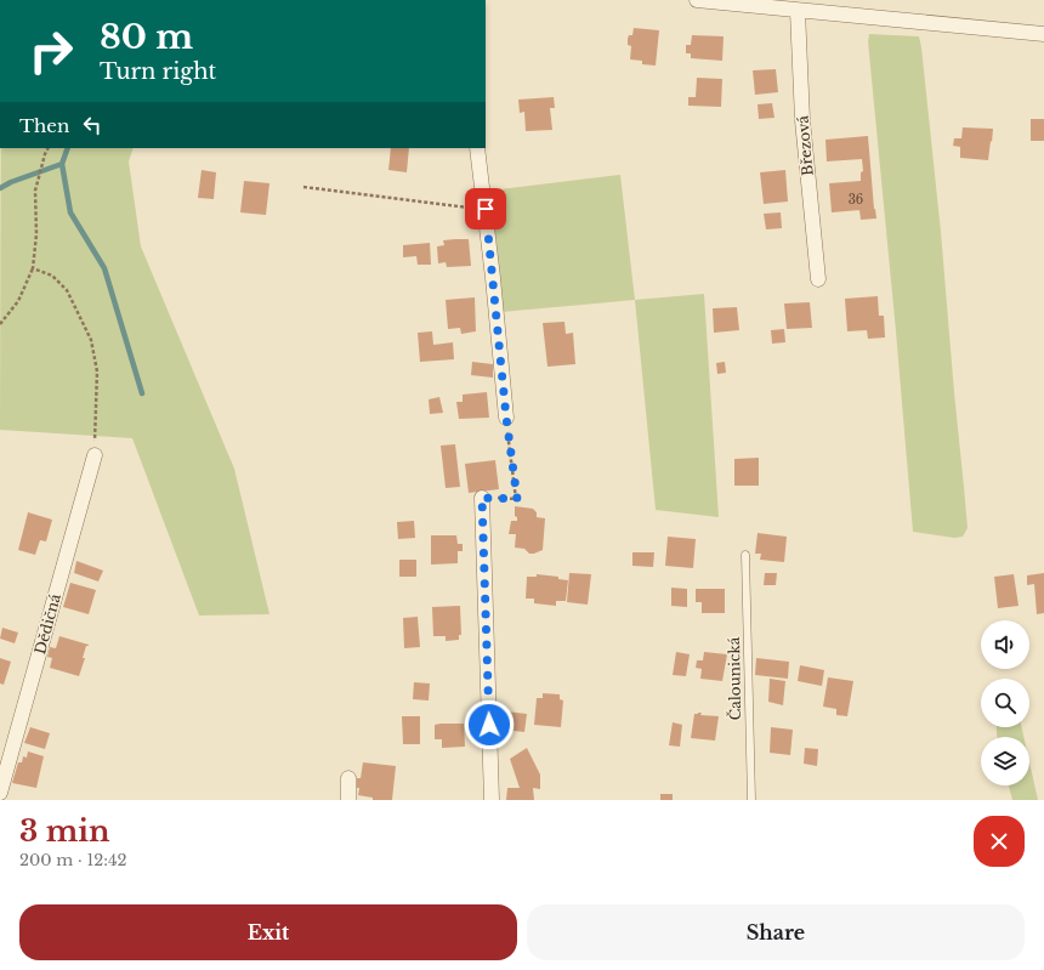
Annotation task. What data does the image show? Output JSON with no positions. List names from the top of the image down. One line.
{"streets":{"street":["Březová","Dědičná"],"lane":["Čalounická"]},"house_numbers":["36"],"page":{"turn":["80 m","Turn right"],"then":"Then","heading":["3 min","200 m · 12:42"],"buttons":["Exit","Share"]}}
